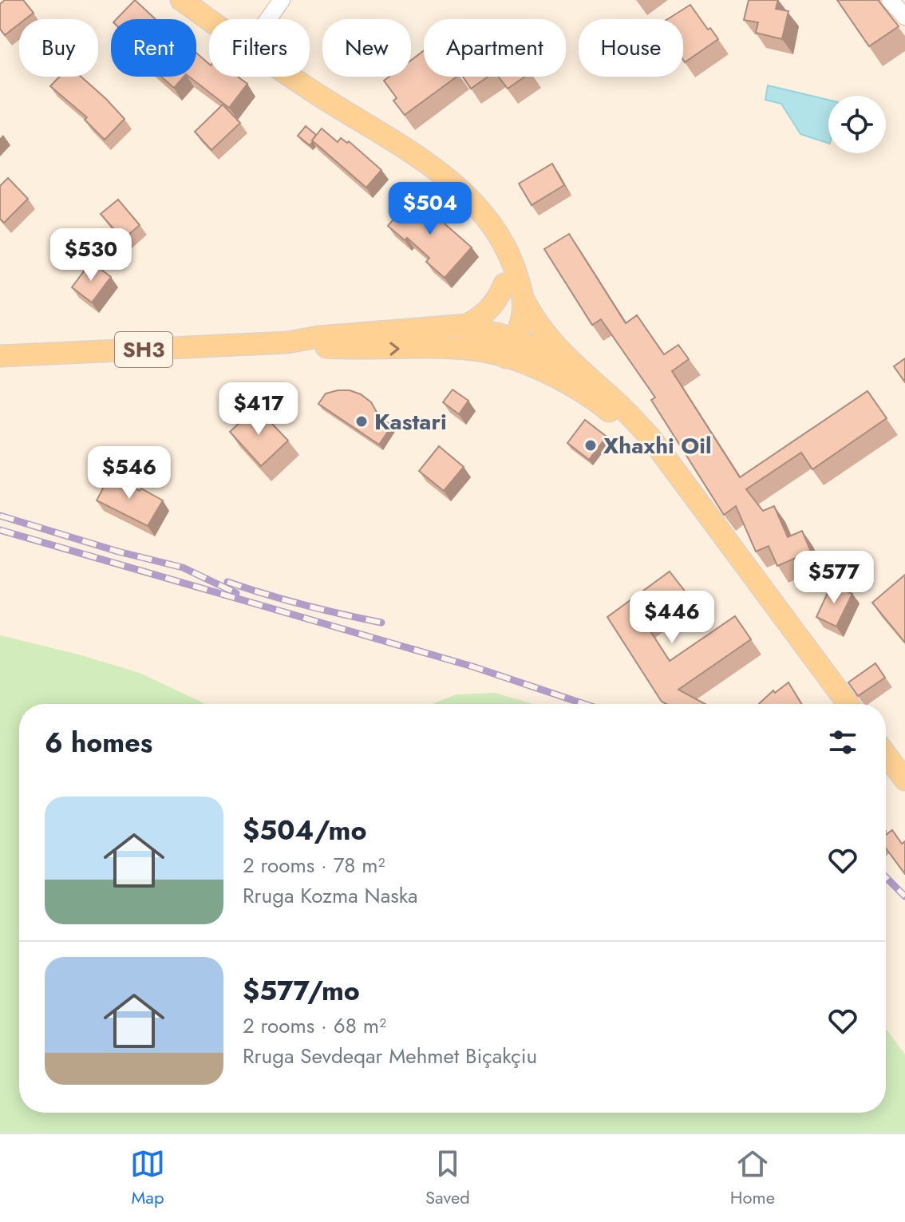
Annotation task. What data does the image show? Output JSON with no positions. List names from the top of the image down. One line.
{"streets":{"main road":["SH3"]},"places":["Kastari","Xhaxhi Oil"],"page":{"chip":["Buy","Rent","Filters","New","Apartment","House"],"price":["$504","$530","$417","$546","$577","$446"],"heading":"6 homes","list":[{"name":"$504/mo","note":"2 rooms · 78 m² · Rruga Kozma Naska"},{"name":"$577/mo","note":"2 rooms · 68 m² · Rruga Sevdeqar Mehmet Biçakçiu"}],"tabs":["Map","Saved","Home"]}}
